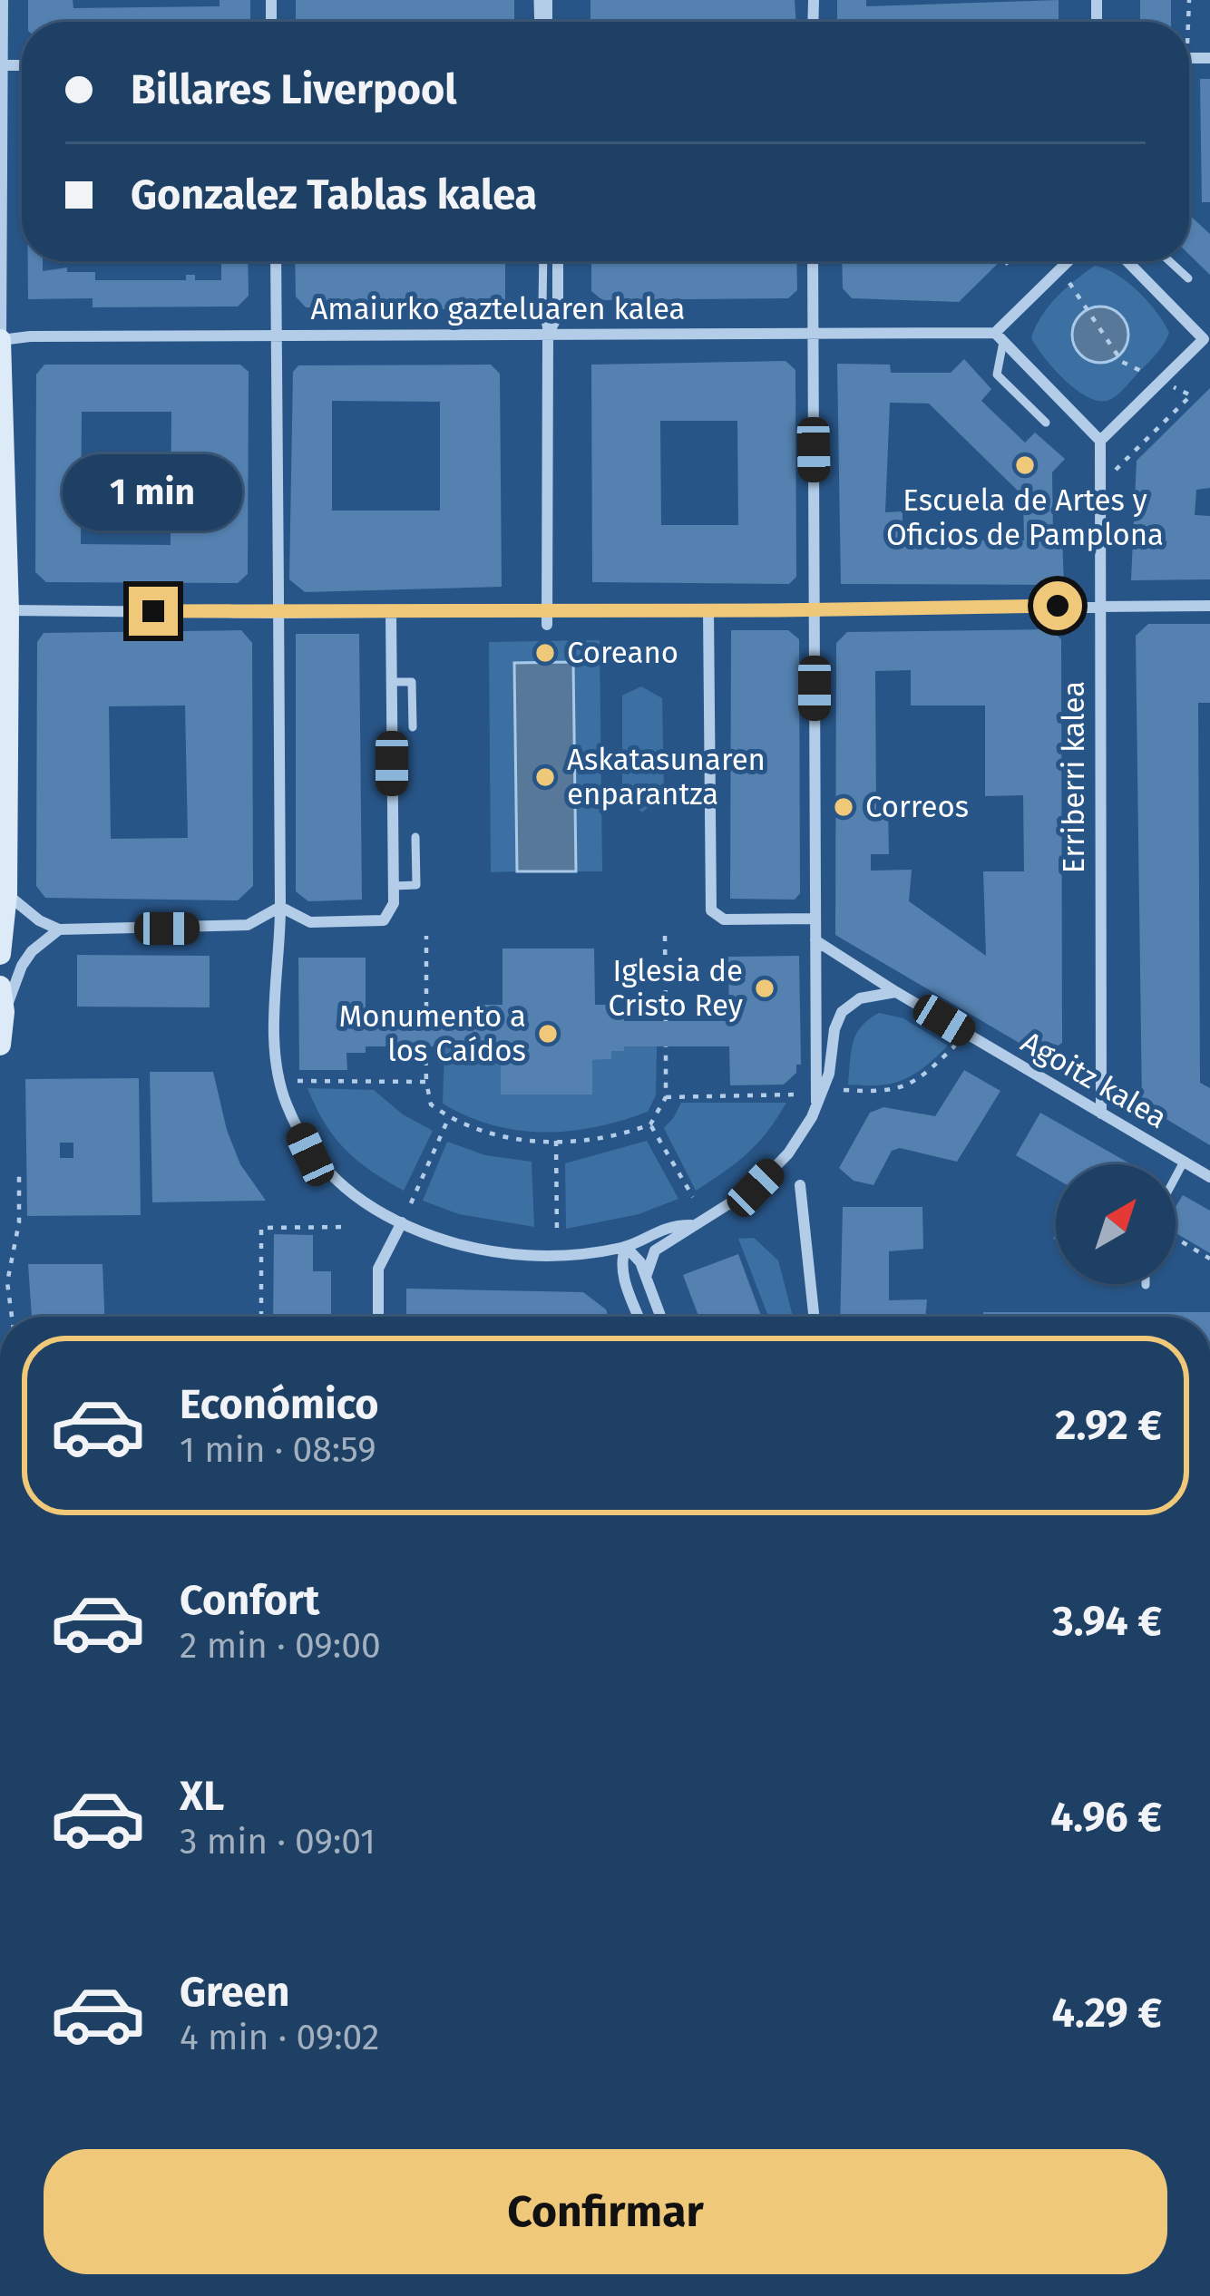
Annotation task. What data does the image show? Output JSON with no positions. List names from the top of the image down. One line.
{"streets":{"street":["Amaiurko gazteluaren kalea","Erriberri kalea","Agoitz kalea"]},"crossings":[["Erriberri kalea","Agoitz kalea"]],"places":["Escuela de Artes y Oficios de Pamplona","Coreano","Askatasunaren enparantza","Correos","Iglesia de Cristo Rey","Monumento a los Caídos"],"north":"top right","page":{"banner":["Billares Liverpool","Gonzalez Tablas kalea"],"bubble":"1 min","list":[{"name":"Económico","note":"1 min · 08:59","value":"2.92 €"},{"name":"Confort","note":"2 min · 09:00","value":"3.94 €"},{"name":"XL","note":"3 min · 09:01","value":"4.96 €"},{"name":"Green","note":"4 min · 09:02","value":"4.29 €"}],"buttons":"Confirmar"}}
